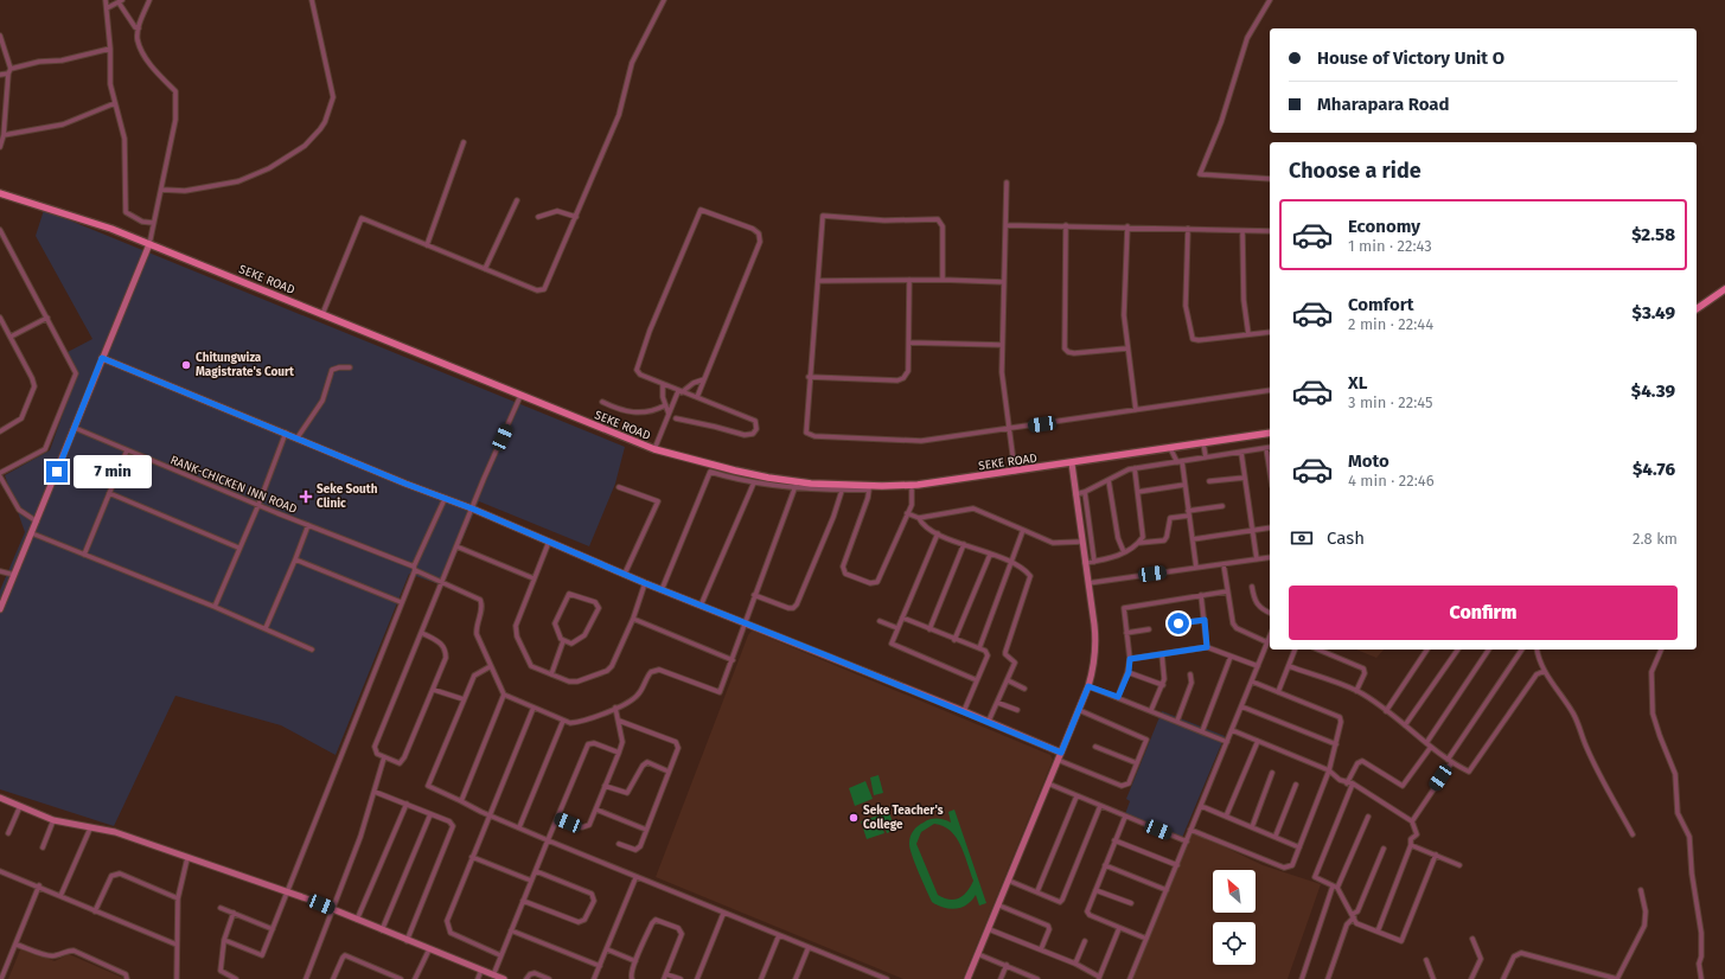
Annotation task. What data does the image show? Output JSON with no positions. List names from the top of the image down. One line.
{"streets":{"main road":["SEKE ROAD"],"street":["RANK-CHICKEN INN ROAD"]},"places":{"other":["Chitungwiza Magistrate's Court","Seke Teacher's College"],"health":["Seke South Clinic"]},"north":"top left","page":{"banner":["House of Victory Unit O","Mharapara Road"],"heading":"Choose a ride","list":[{"name":"Economy","note":"1 min · 22:43","value":"$2.58"},{"name":"Comfort","note":"2 min · 22:44","value":"$3.49"},{"name":"XL","note":"3 min · 22:45","value":"$4.39"},{"name":"Moto","note":"4 min · 22:46","value":"$4.76"}],"bubble":"7 min","pay":["Cash","2.8 km"],"buttons":"Confirm"}}
